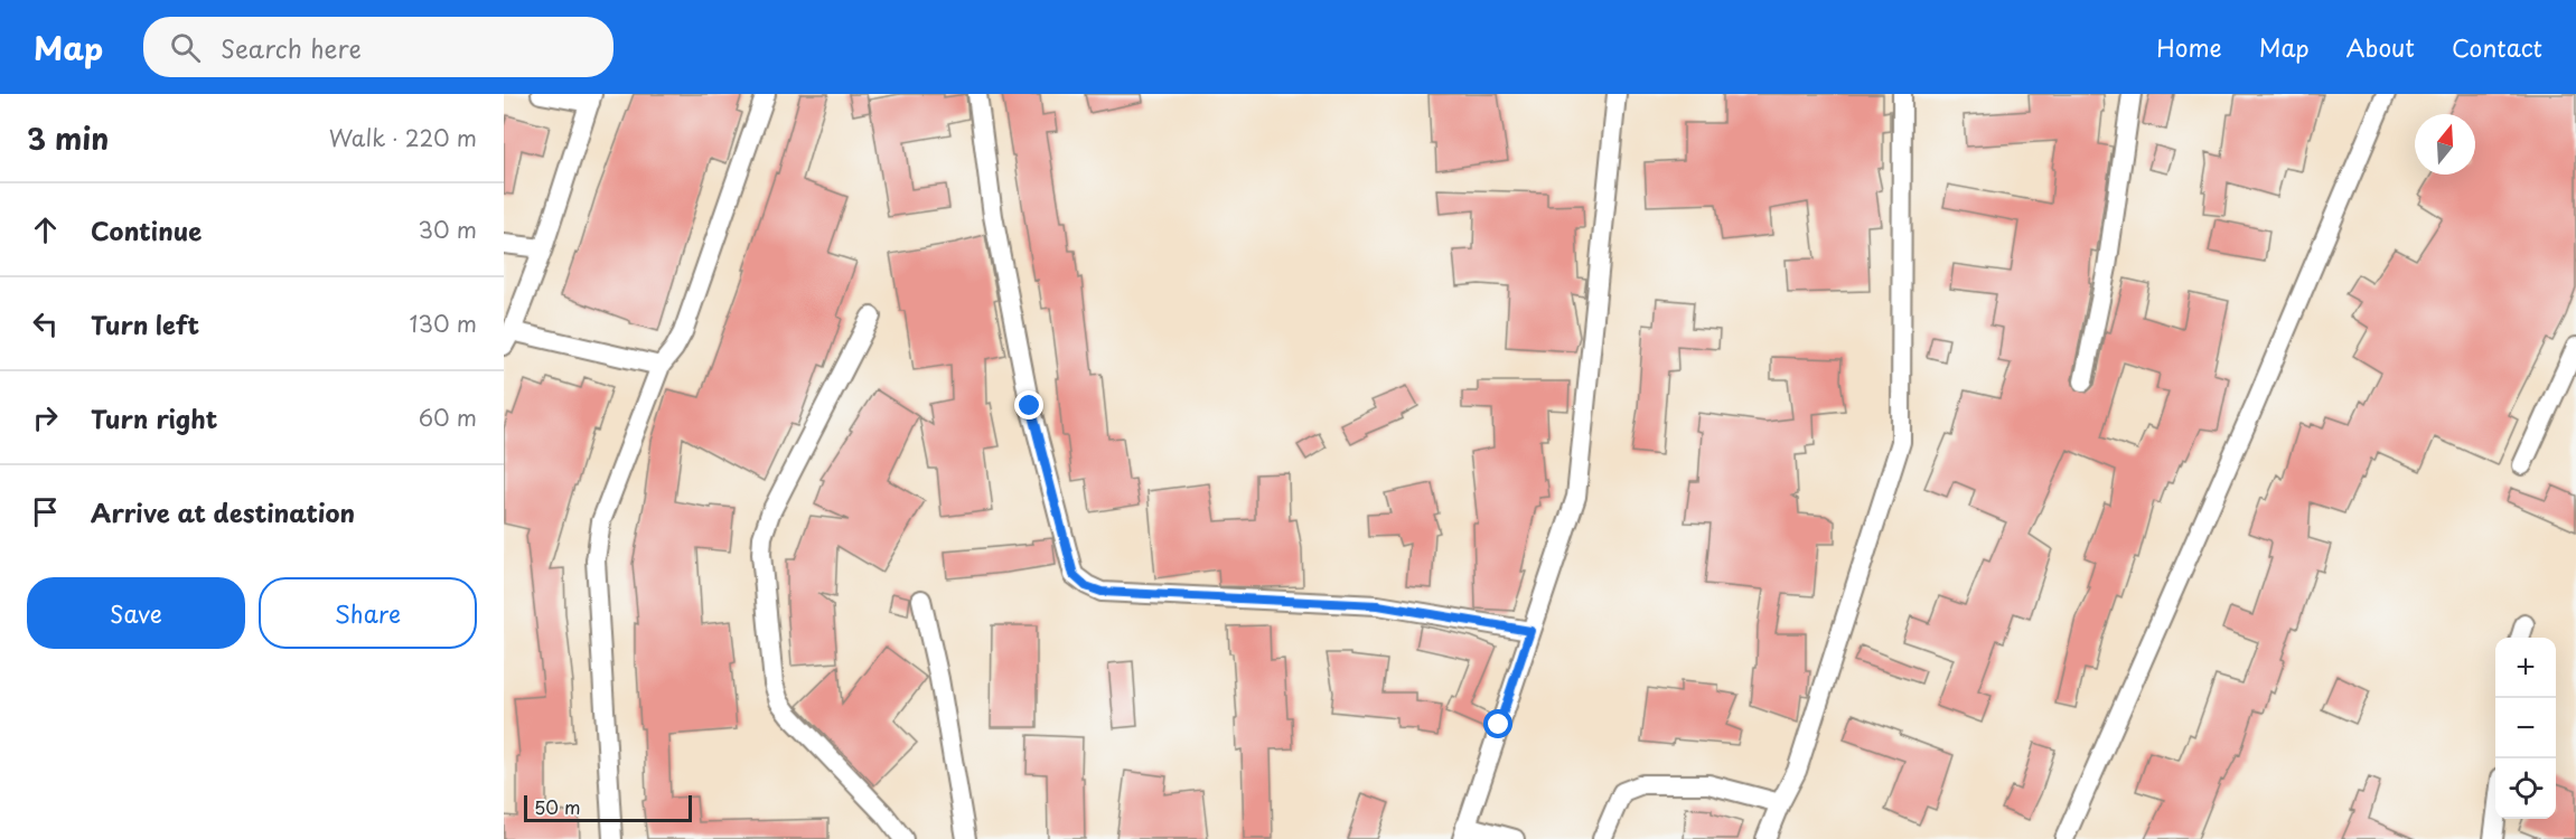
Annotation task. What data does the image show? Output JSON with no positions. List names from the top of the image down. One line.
{"scale_bar":"50 m","north":"top","page":{"header":"Map","search":"Search here","nav":["Home","Map","About","Contact"],"heading":["3 min","Walk · 220 m"],"list":[["Continue","30 m"],["Turn left","130 m"],["Turn right","60 m"],"Arrive at destination"],"buttons":["Save","Share"],"map_buttons":["+","−"],"scale":"50 m"}}
